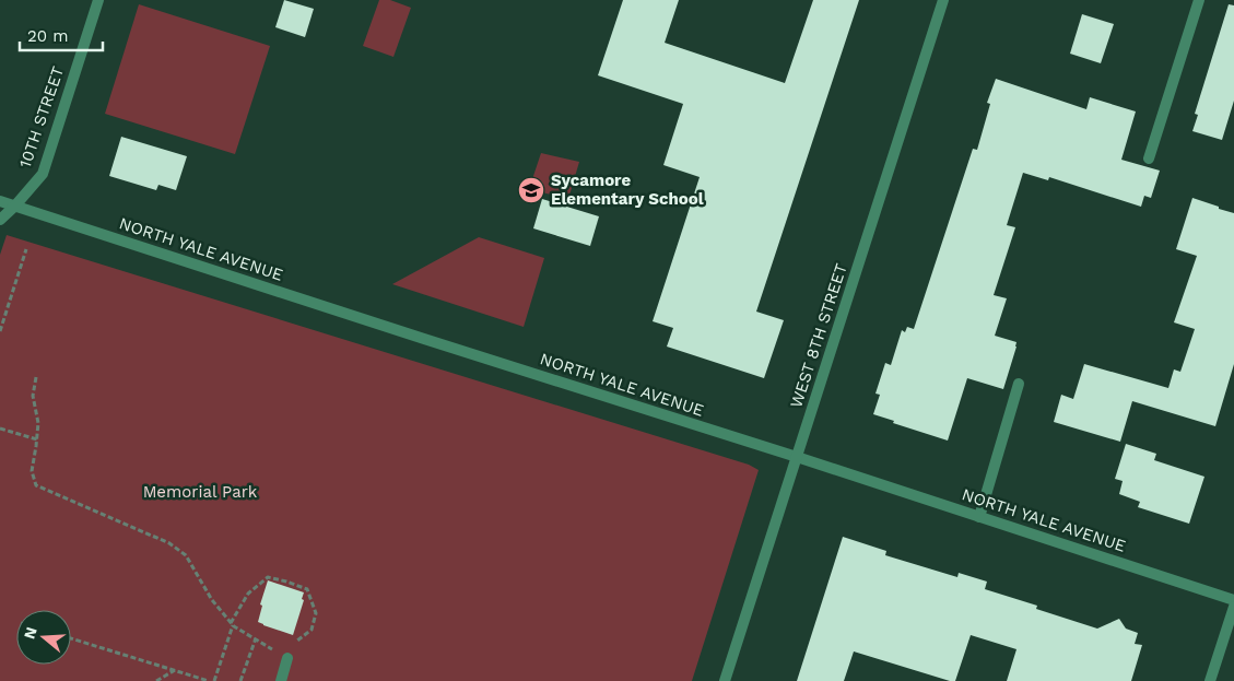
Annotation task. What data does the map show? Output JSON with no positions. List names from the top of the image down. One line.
{"streets":{"street":["10TH STREET","NORTH YALE AVENUE","WEST 8TH STREET"]},"crossings":[["10TH STREET","NORTH YALE AVENUE"],["NORTH YALE AVENUE","WEST 8TH STREET"]],"parks":["Memorial Park"],"places":{"school or university":["Sycamore Elementary School"]},"scale_bar":"20 m","north":"left"}
